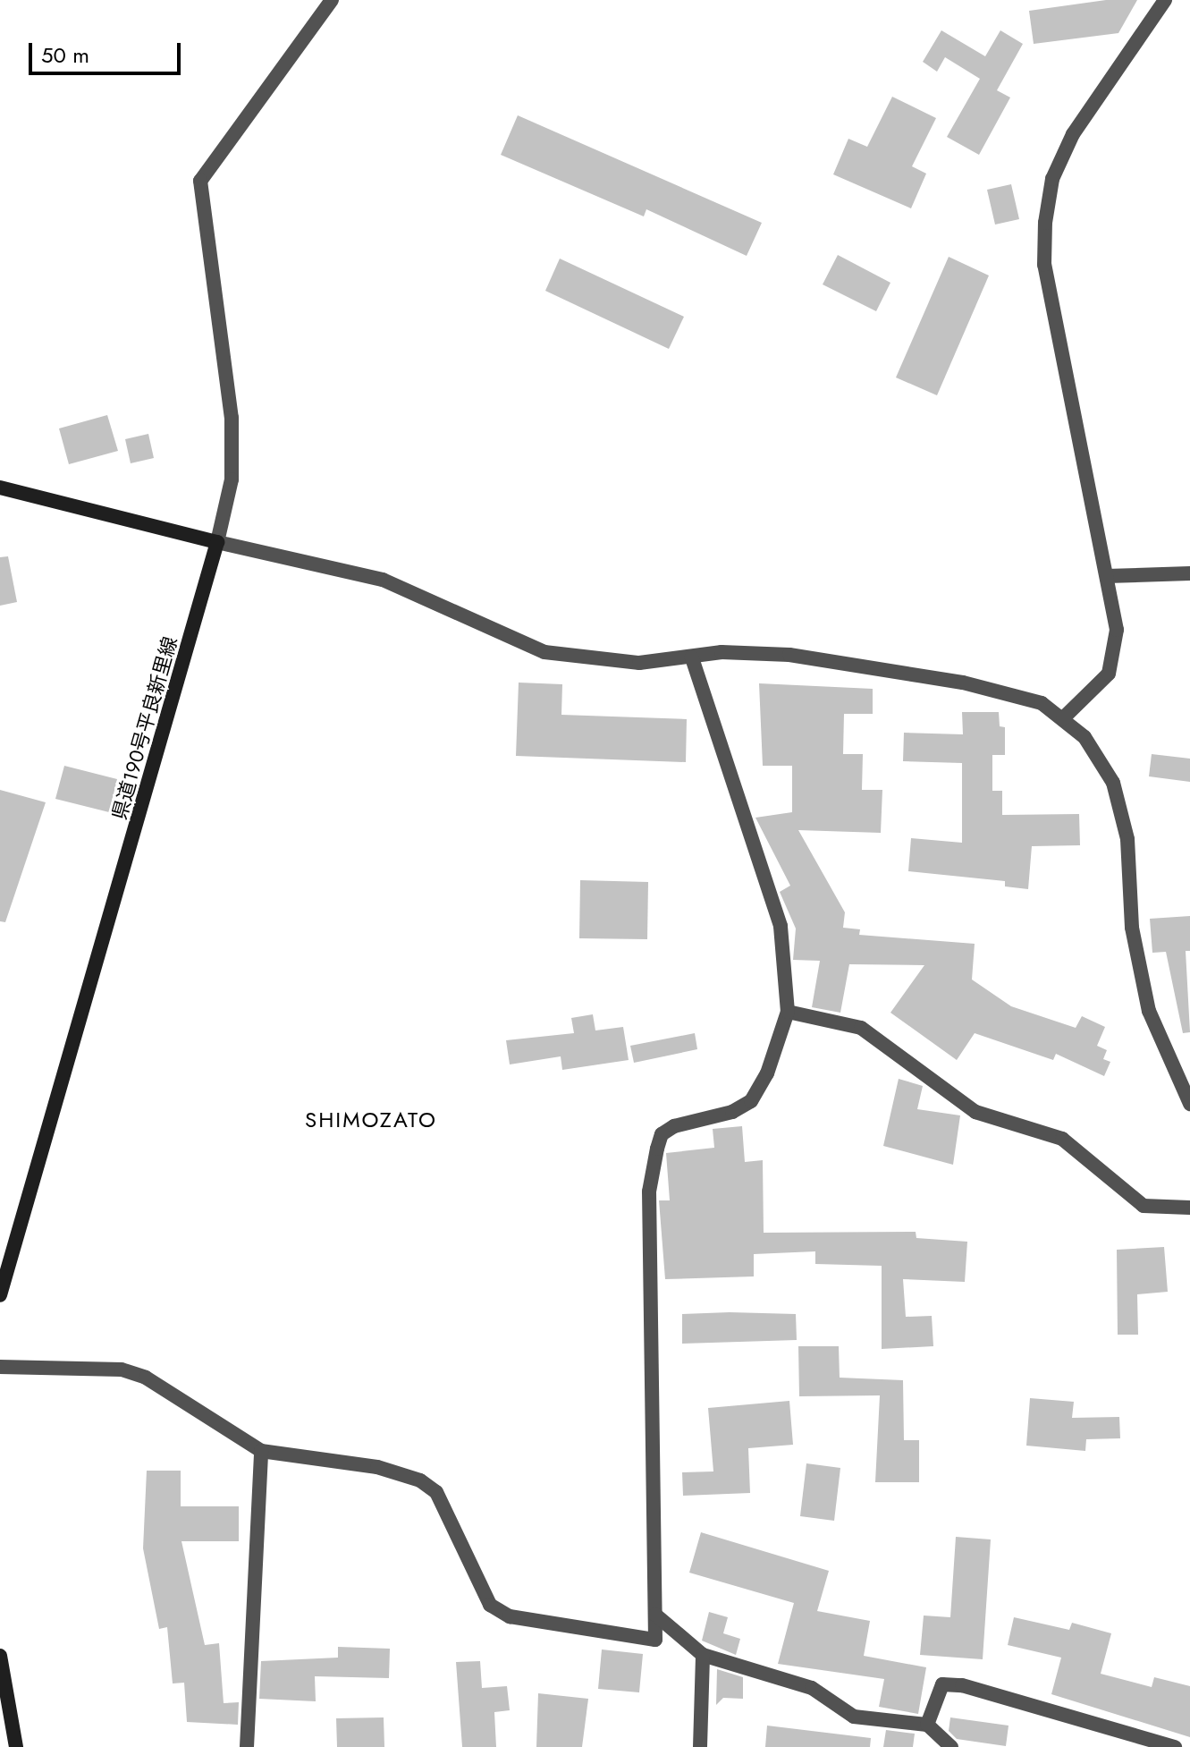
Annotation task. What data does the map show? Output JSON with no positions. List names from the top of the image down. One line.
{"streets":{"main road":["県道190号平良新里線"]},"districts":["SHIMOZATO"],"scale_bar":"50 m"}
